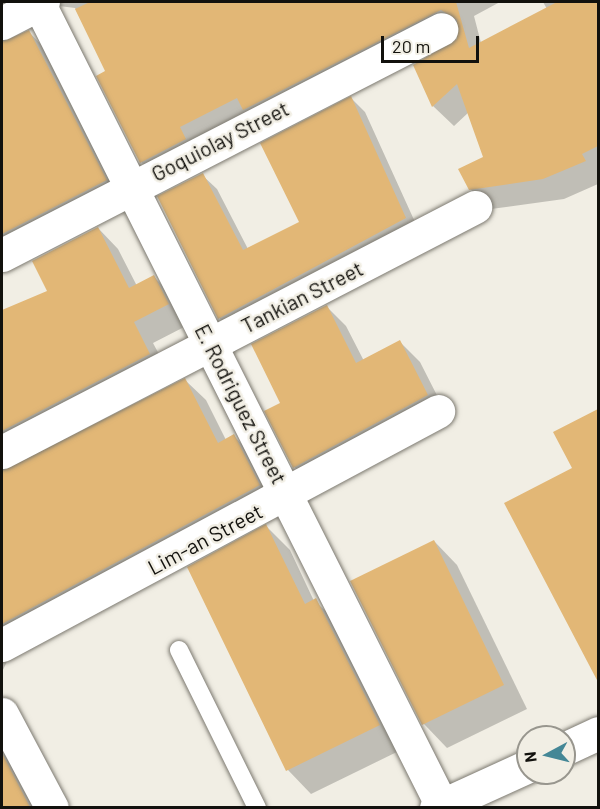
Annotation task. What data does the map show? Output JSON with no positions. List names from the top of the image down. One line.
{"streets":{"street":["Goquiolay Street","Tankian Street","E. Rodriguez Street","Lim-an Street"]},"crossings":[["Goquiolay Street","E. Rodriguez Street"],["Tankian Street","E. Rodriguez Street"],["E. Rodriguez Street","Lim-an Street"]],"scale_bar":"20 m","north":"left"}
